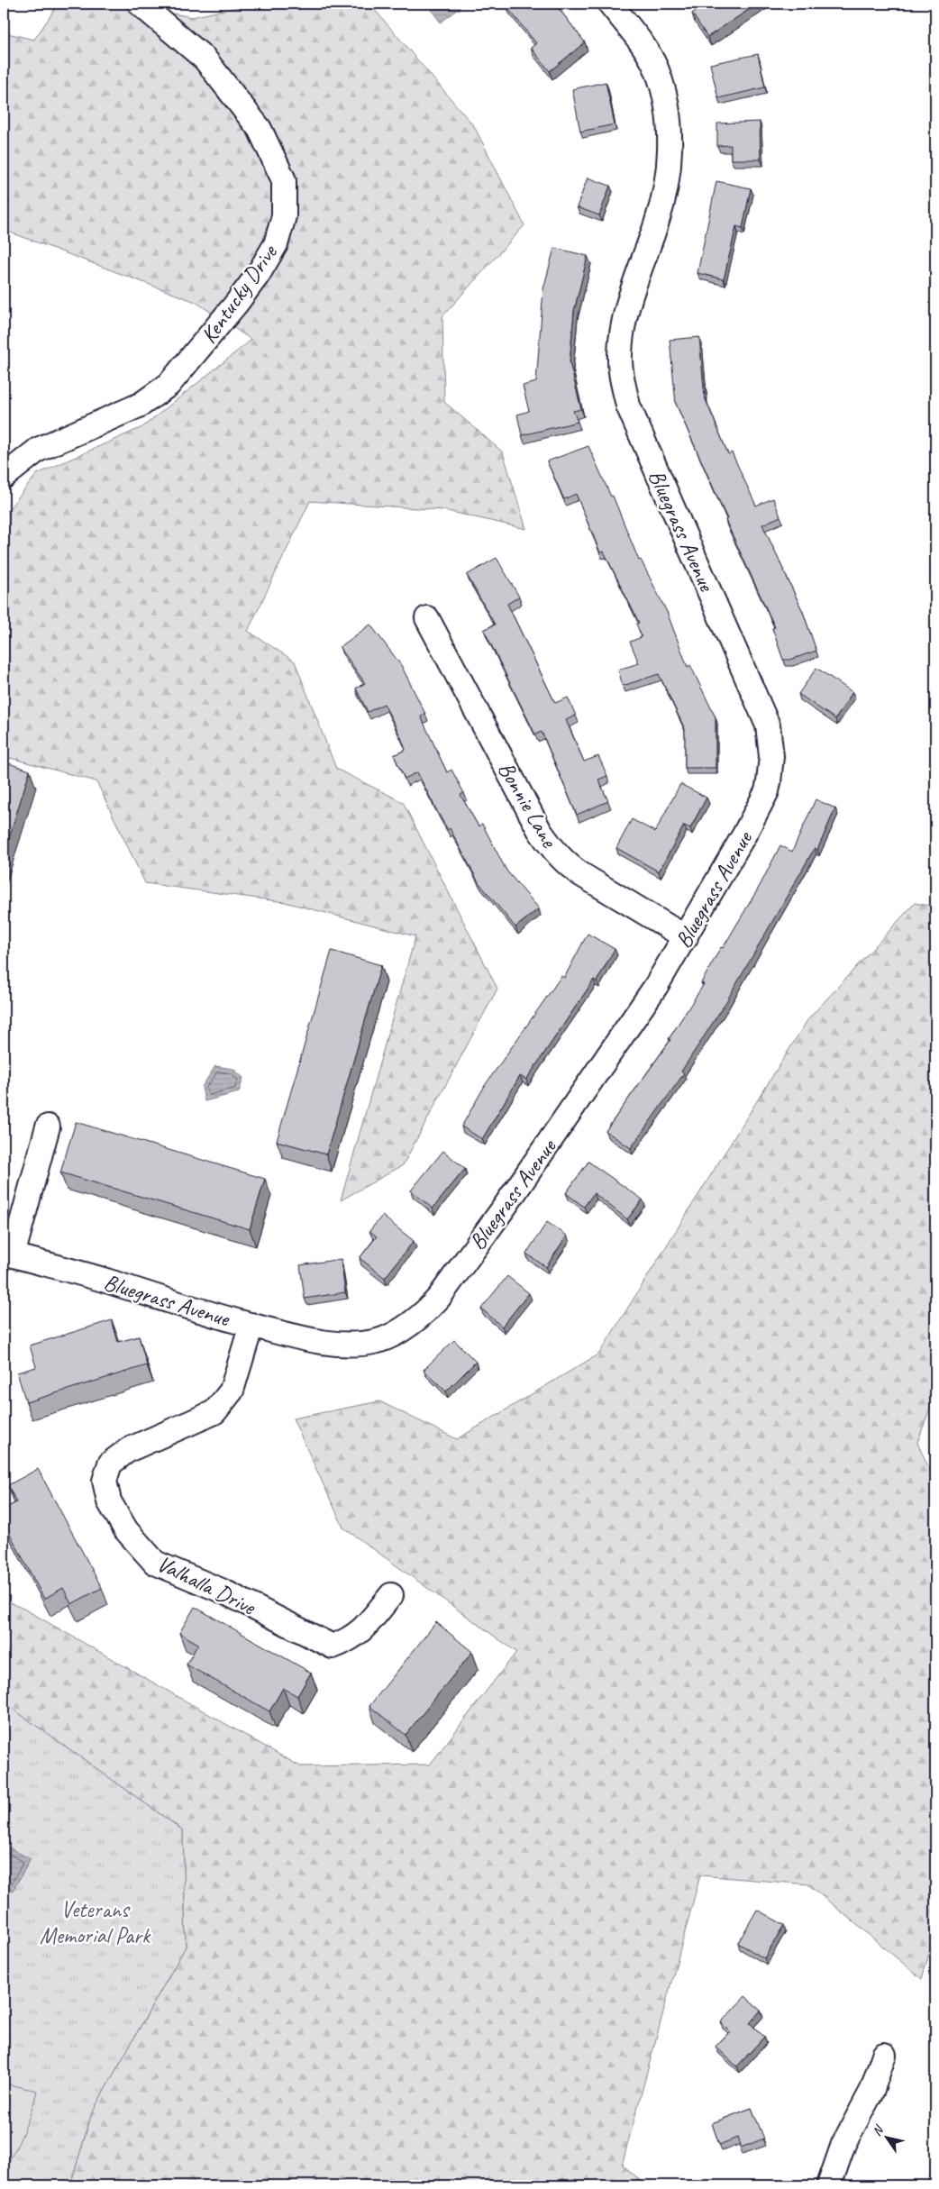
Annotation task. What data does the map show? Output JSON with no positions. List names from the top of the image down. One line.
{"streets":{"street":["Kentucky Drive","Bluegrass Avenue","Bonnie Lane","Valhalla Drive"]},"crossings":[["Bluegrass Avenue","Bonnie Lane"],["Bluegrass Avenue","Valhalla Drive"]],"parks":["Veterans Memorial Park"],"north":"top left"}
